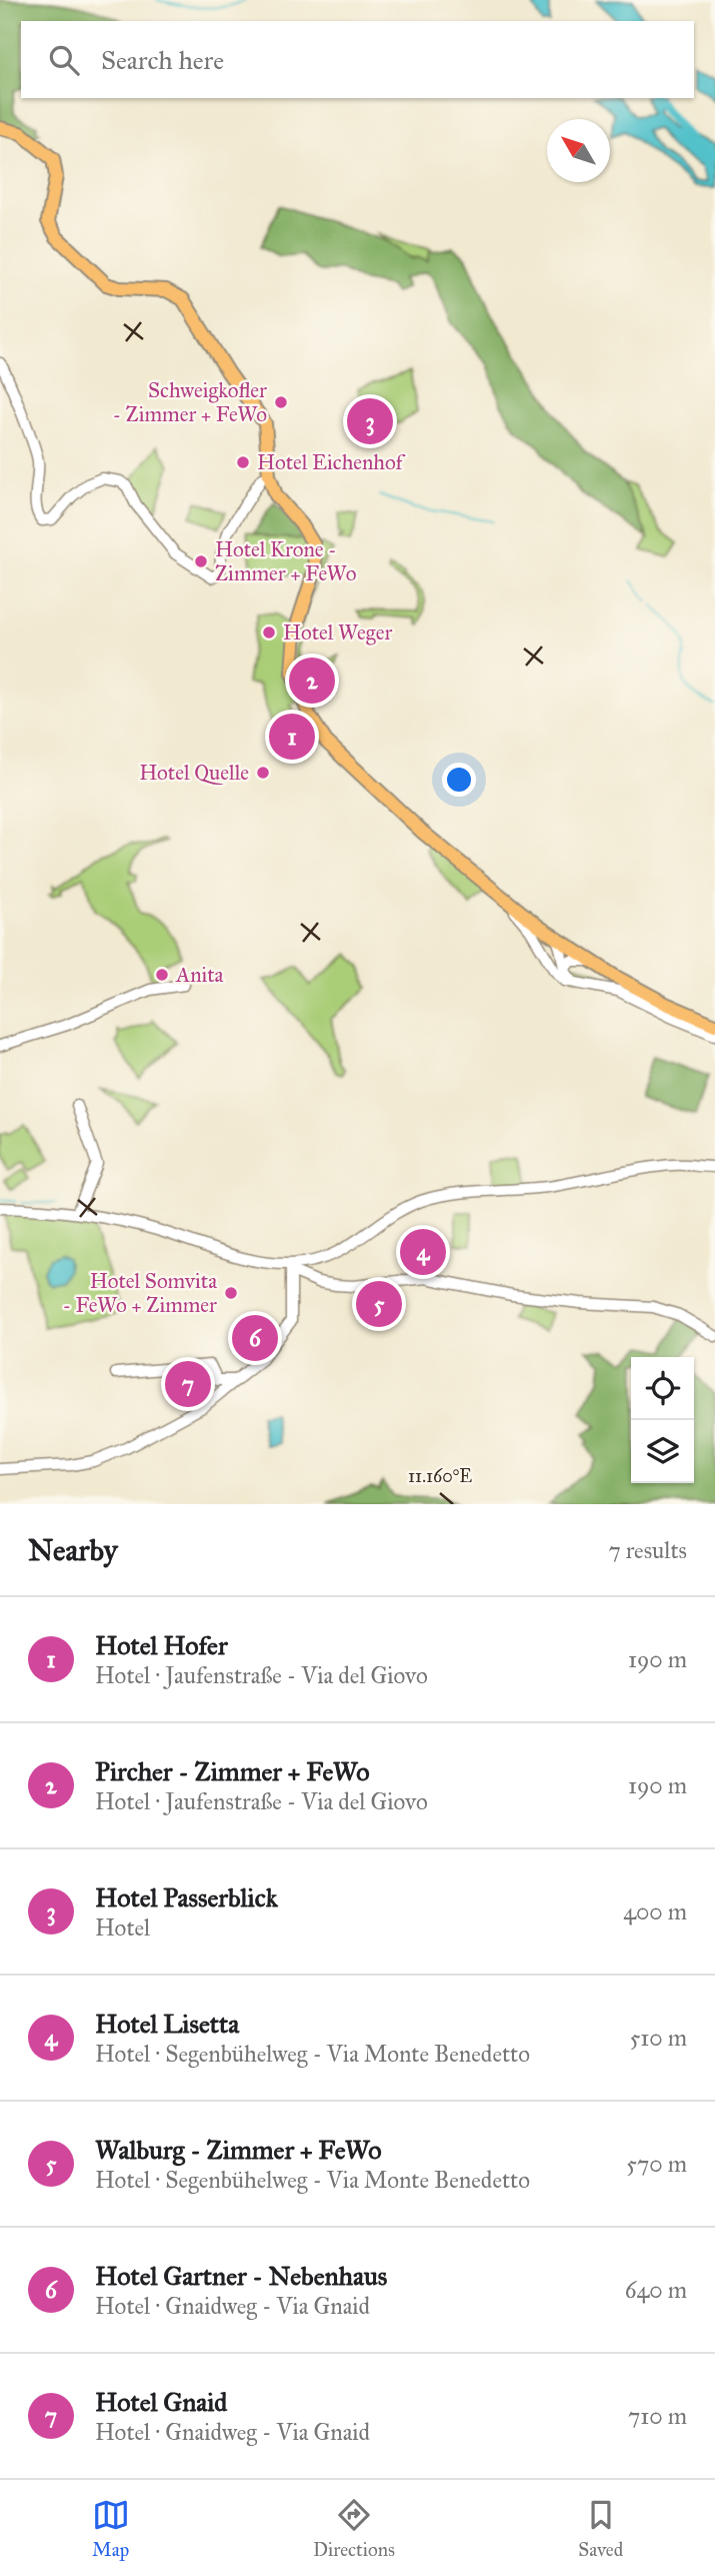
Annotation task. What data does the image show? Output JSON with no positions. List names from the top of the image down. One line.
{"places":["Schweigkofler - Zimmer + FeWo","Hotel Eichenhof","Hotel Krone - Zimmer + FeWo","Hotel Weger","Hotel Quelle","Anita","Hotel Somvita - FeWo + Zimmer"],"north":"top left","page":{"search":"Search here","pins":["3","2","1","4","5","6","7"],"heading":["Nearby","7 results"],"list":[{"mark":"1","name":"Hotel Hofer","note":"Hotel · Jaufenstraße - Via del Giovo","value":"190 m"},{"mark":"2","name":"Pircher - Zimmer + FeWo","note":"Hotel · Jaufenstraße - Via del Giovo","value":"190 m"},{"mark":"3","name":"Hotel Passerblick","note":"Hotel","value":"400 m"},{"mark":"4","name":"Hotel Lisetta","note":"Hotel · Segenbühelweg - Via Monte Benedetto","value":"510 m"},{"mark":"5","name":"Walburg - Zimmer + FeWo","note":"Hotel · Segenbühelweg - Via Monte Benedetto","value":"570 m"},{"mark":"6","name":"Hotel Gartner - Nebenhaus","note":"Hotel · Gnaidweg - Via Gnaid","value":"640 m"},{"mark":"7","name":"Hotel Gnaid","note":"Hotel · Gnaidweg - Via Gnaid","value":"710 m"}],"nav":["Map","Directions","Saved"]},"coordinates":["11.160°E"]}
